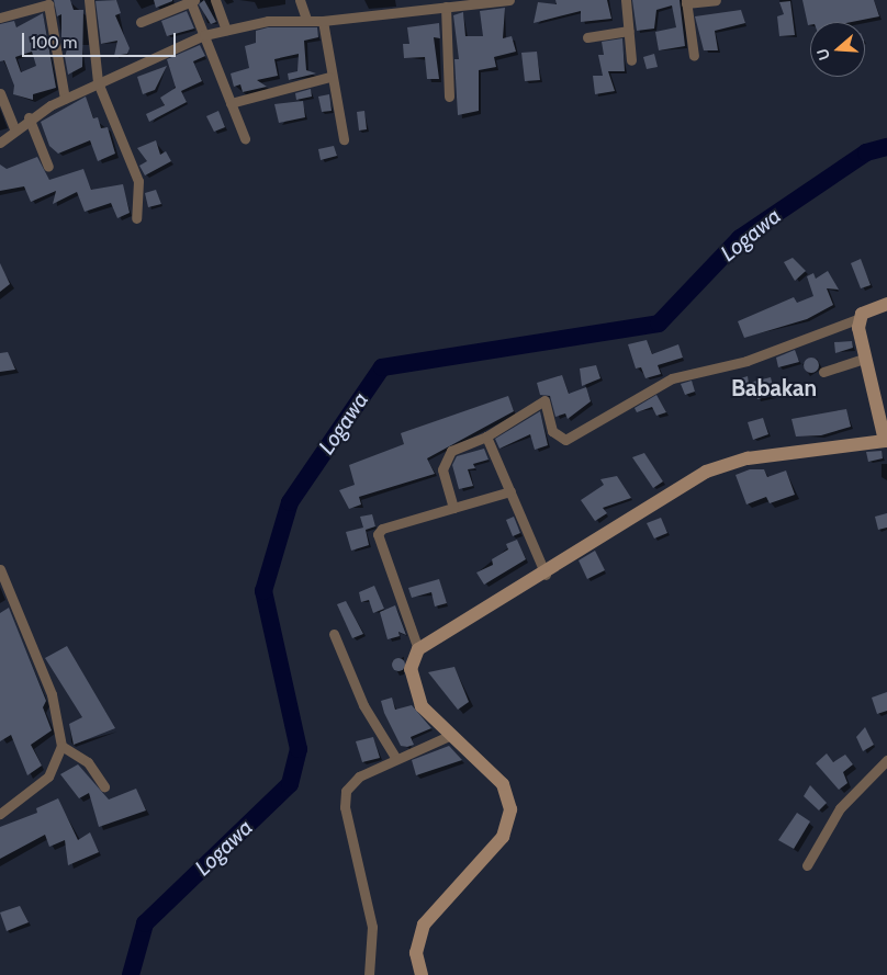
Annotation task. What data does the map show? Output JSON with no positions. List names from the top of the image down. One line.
{"districts":["Babakan"],"water":["Logawa"],"scale_bar":"100 m","north":"left"}
